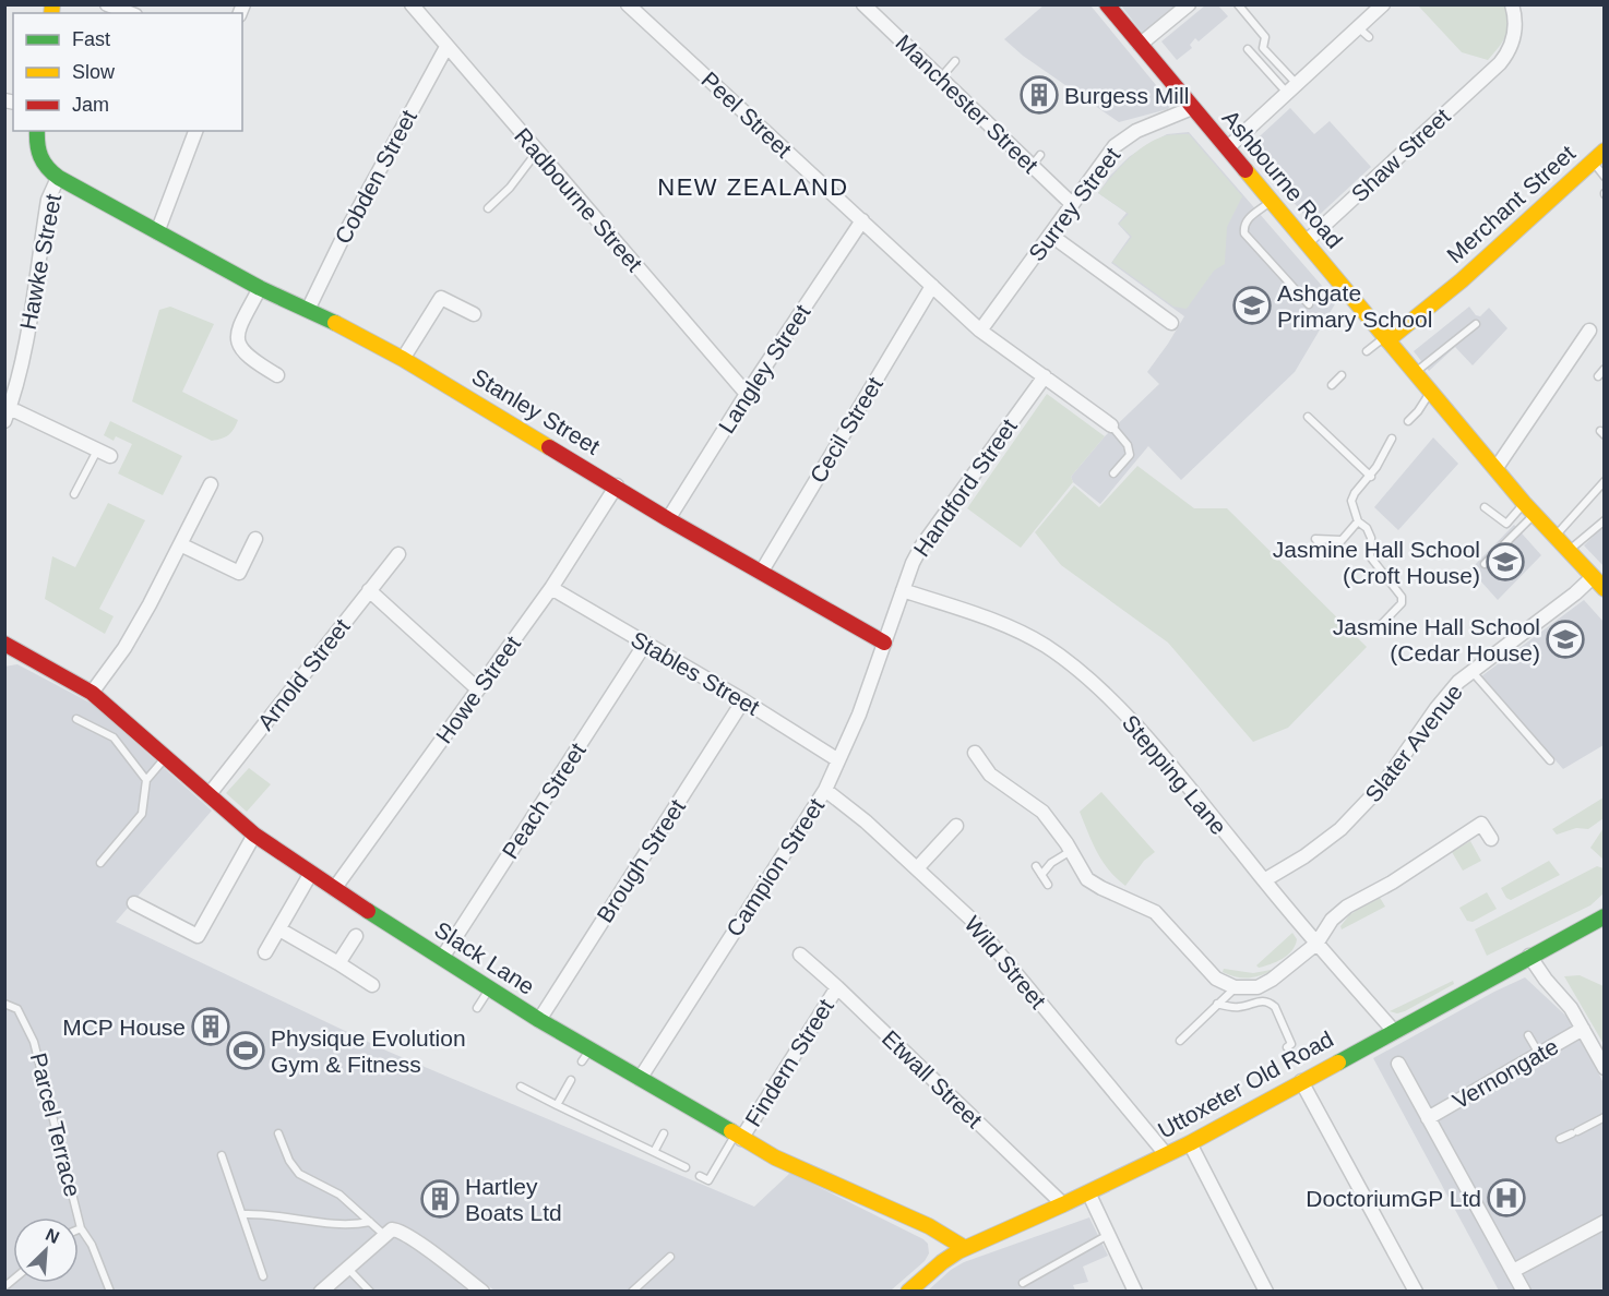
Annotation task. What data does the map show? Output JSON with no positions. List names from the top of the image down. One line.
{"streets":{"street":["Manchester Street","Peel Street","Shaw Street","Cobden Street","Ashbourne Road","Radbourne Street","Surrey Street","Merchant Street","Hawke Street","Langley Street","Stanley Street","Cecil Street","Handford Street","Stables Street","Arnold Street","Howe Street","Slater Avenue","Stepping Lane","Peach Street","Brough Street","Campion Street","Slack Lane","Wild Street","Findern Street","Vernongate","Etwall Street","Uttoxeter Old Road"],"lane":["Parcel Terrace"]},"crossings":[["Manchester Street","Surrey Street"],["Peel Street","Surrey Street"],["Peel Street","Langley Street"],["Peel Street","Cecil Street"],["Peel Street","Handford Street"],["Shaw Street","Ashbourne Road"],["Cobden Street","Radbourne Street"],["Cobden Street","Stanley Street"],["Ashbourne Road","Surrey Street"],["Ashbourne Road","Merchant Street"],["Ashbourne Road","Slater Avenue"],["Radbourne Street","Langley Street"],["Hawke Street","Stanley Street"],["Langley Street","Stanley Street"],["Stanley Street","Cecil Street"],["Stanley Street","Handford Street"],["Stanley Street","Howe Street"],["Stanley Street","Campion Street"],["Handford Street","Stepping Lane"],["Handford Street","Campion Street"],["Stables Street","Howe Street"],["Stables Street","Peach Street"],["Stables Street","Brough Street"],["Stables Street","Campion Street"],["Arnold Street","Slack Lane"],["Howe Street","Slack Lane"],["Slater Avenue","Stepping Lane"],["Stepping Lane","Uttoxeter Old Road"],["Peach Street","Slack Lane"],["Brough Street","Slack Lane"],["Campion Street","Slack Lane"],["Campion Street","Wild Street"],["Slack Lane","Findern Street"],["Slack Lane","Uttoxeter Old Road"],["Wild Street","Uttoxeter Old Road"],["Findern Street","Etwall Street"],["Etwall Street","Uttoxeter Old Road"]],"districts":["NEW ZEALAND"],"places":{"building":["Burgess Mill","MCP House","Hartley Boats Ltd"],"school or university":["Ashgate Primary School","Jasmine Hall School (Croft House)","Jasmine Hall School (Cedar House)"],"sports":["Physique Evolution Gym & Fitness"],"hospital":["DoctoriumGP Ltd"]},"legend":["Fast","Slow","Jam"],"north":"top right"}
